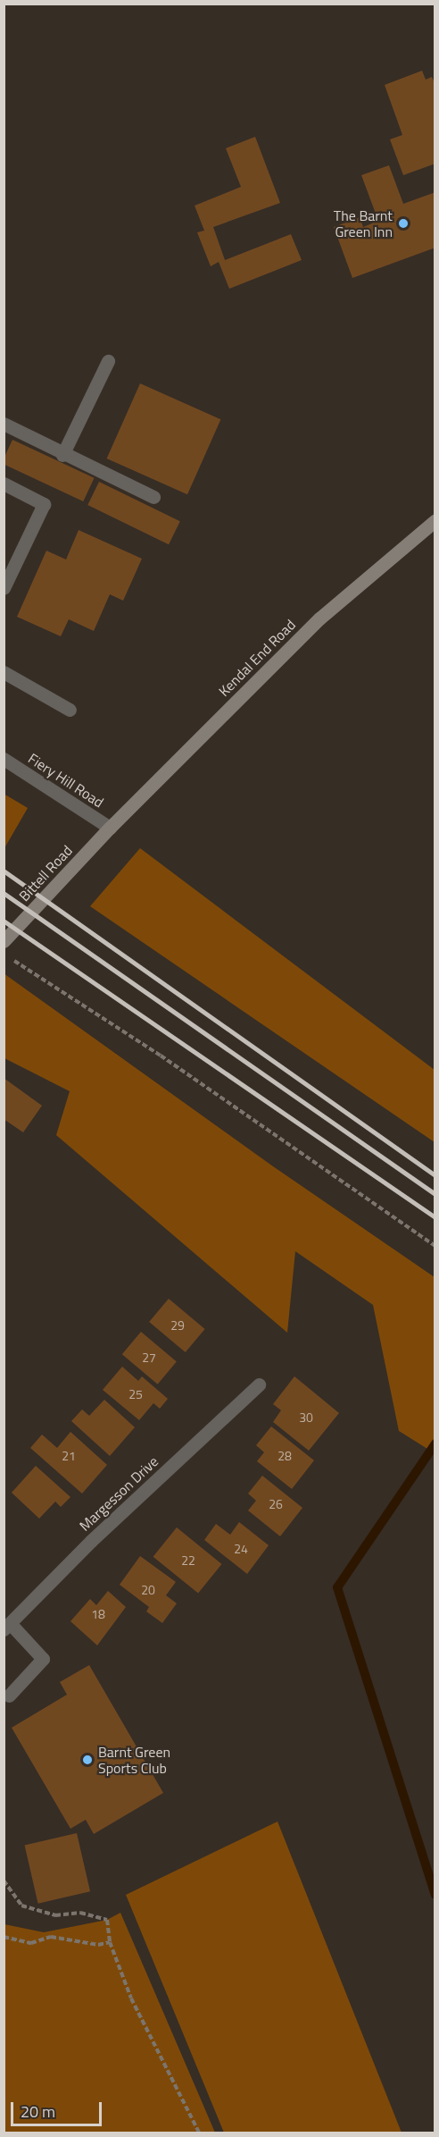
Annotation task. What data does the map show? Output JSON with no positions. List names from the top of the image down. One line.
{"streets":{"main road":["Kendal End Road","Bittell Road"],"street":["Fiery Hill Road","Margesson Drive"]},"crossings":[["Kendal End Road","Fiery Hill Road"],["Kendal End Road","Bittell Road"],["Fiery Hill Road","Bittell Road"]],"places":["The Barnt Green Inn","Barnt Green Sports Club"],"house_numbers":["29","27","25","30","21","28","26","24","22","20","18"],"scale_bar":"20 m"}
